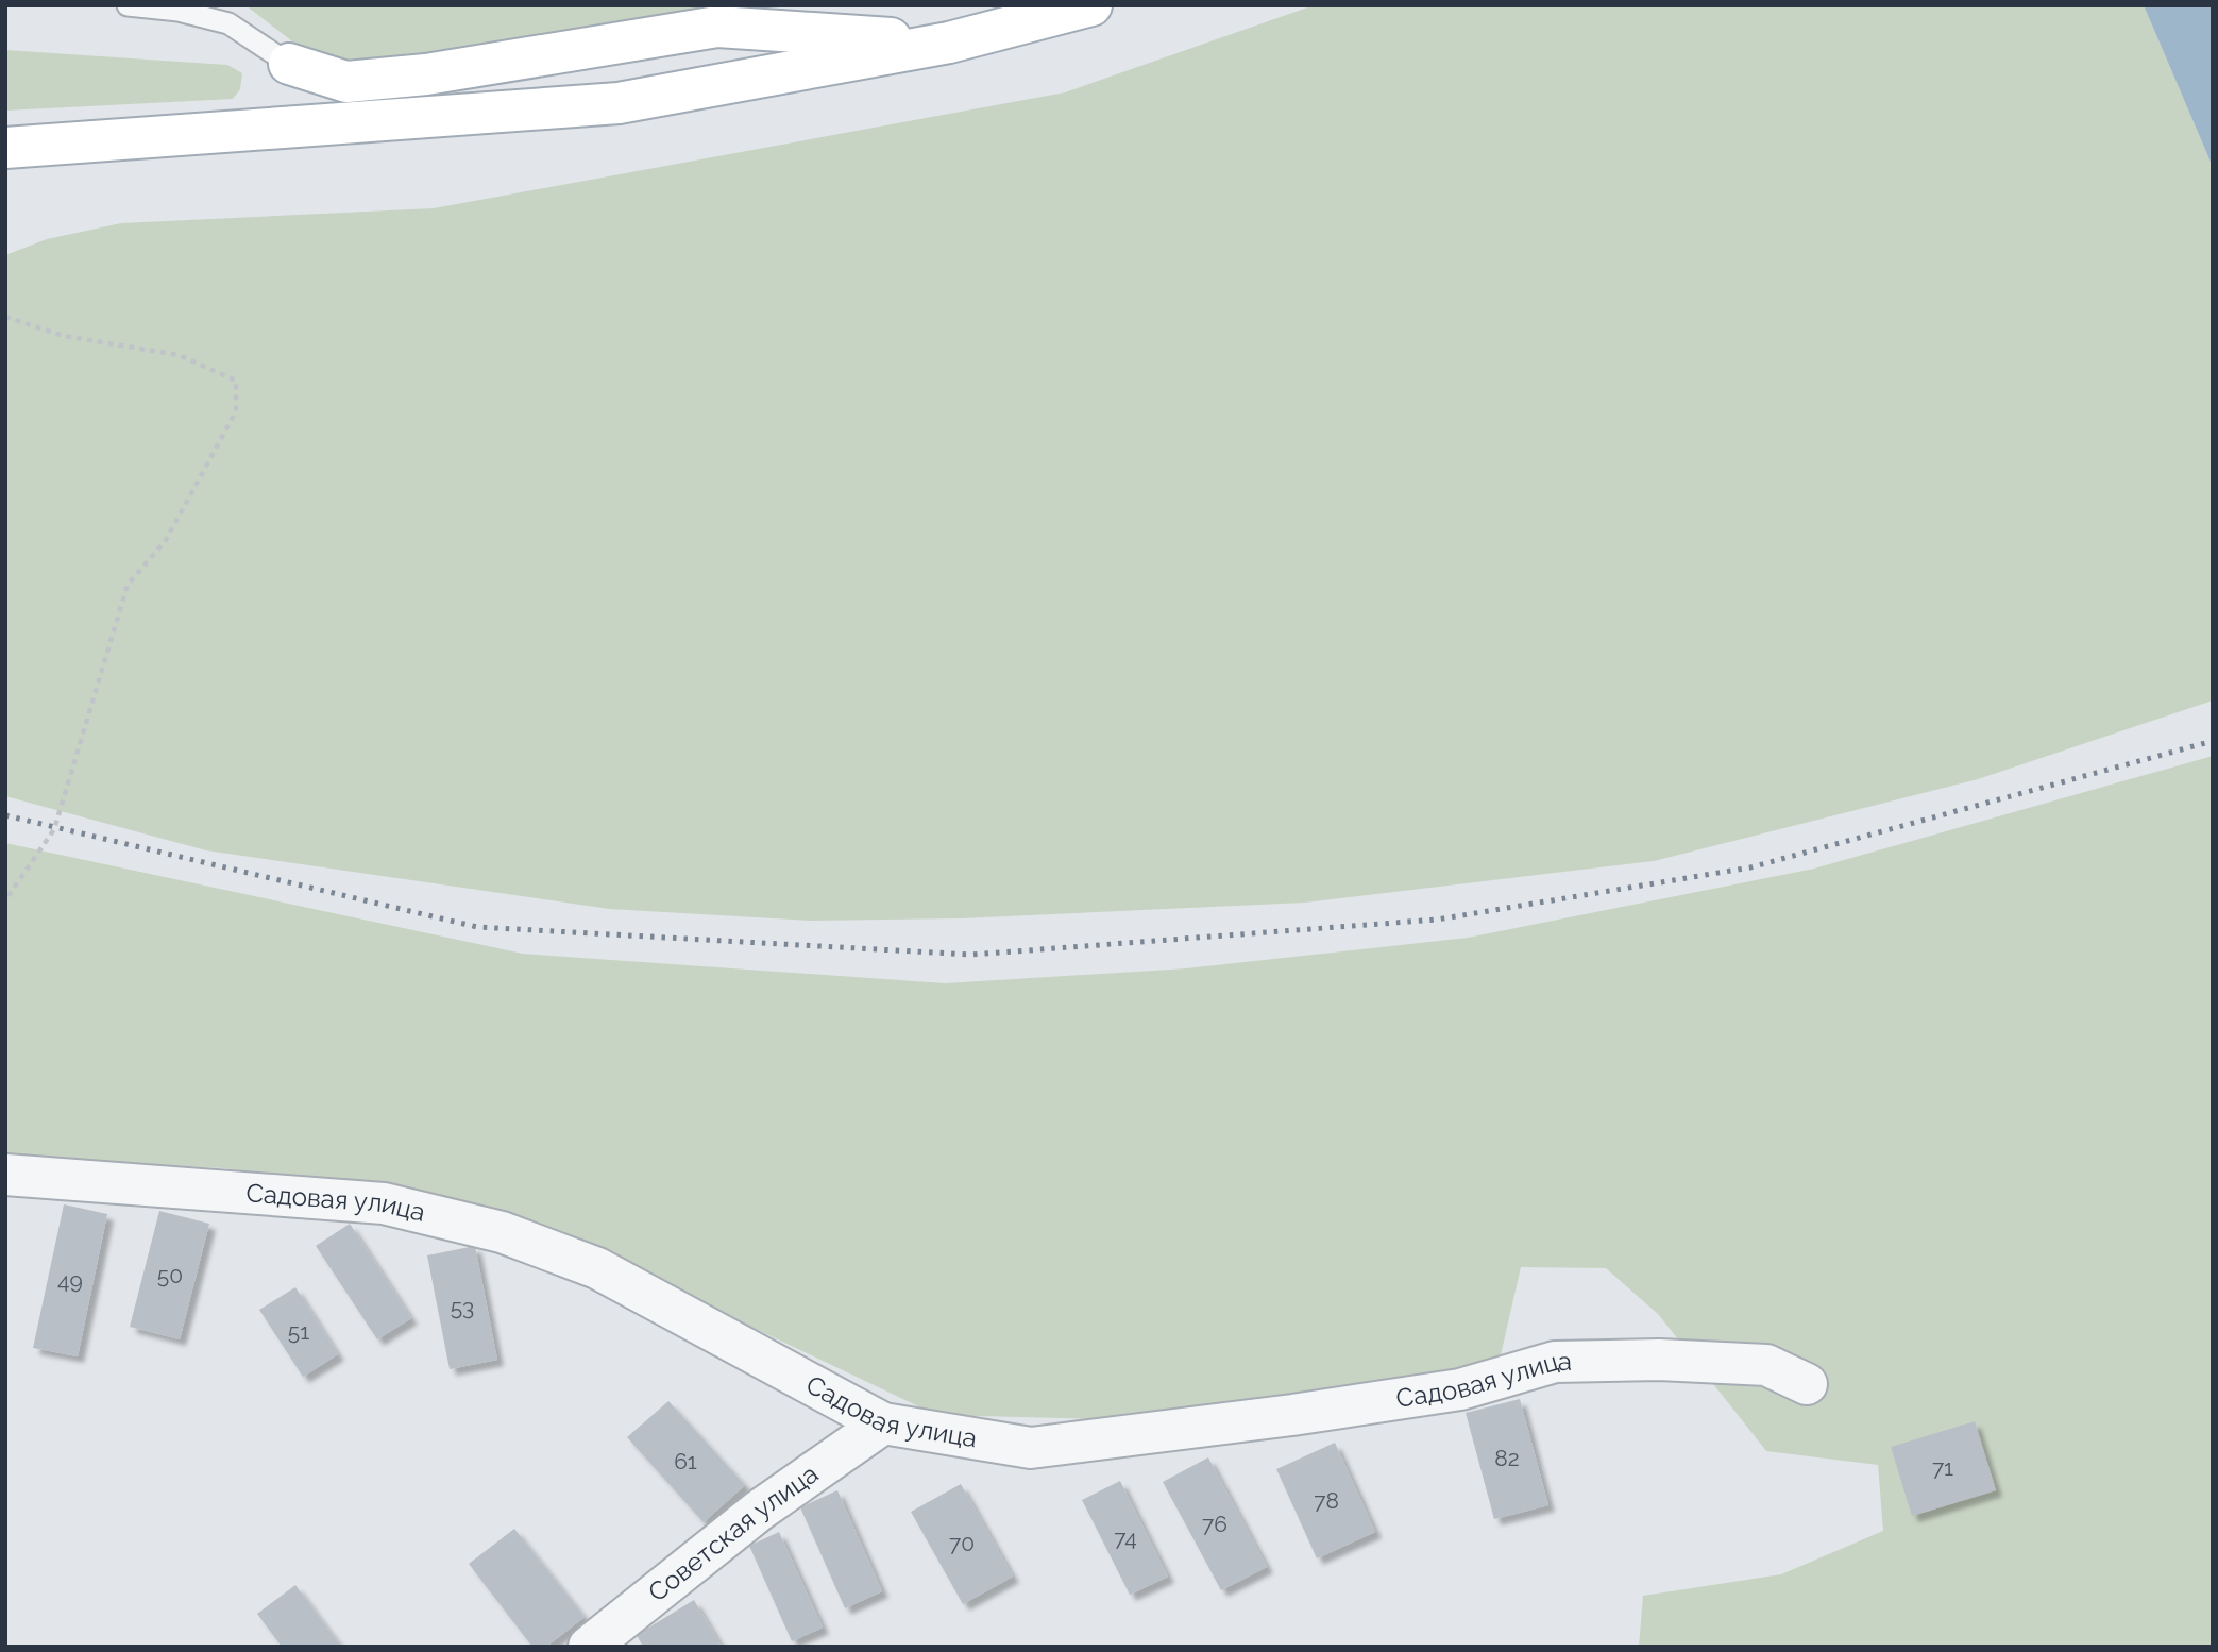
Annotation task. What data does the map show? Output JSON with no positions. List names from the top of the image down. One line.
{"streets":{"street":["Садовая улица","Советская улица"]},"crossings":[["Садовая улица","Советская улица"]],"house_numbers":["50","49","53","51","82","61","71","78","76","74","70"]}
